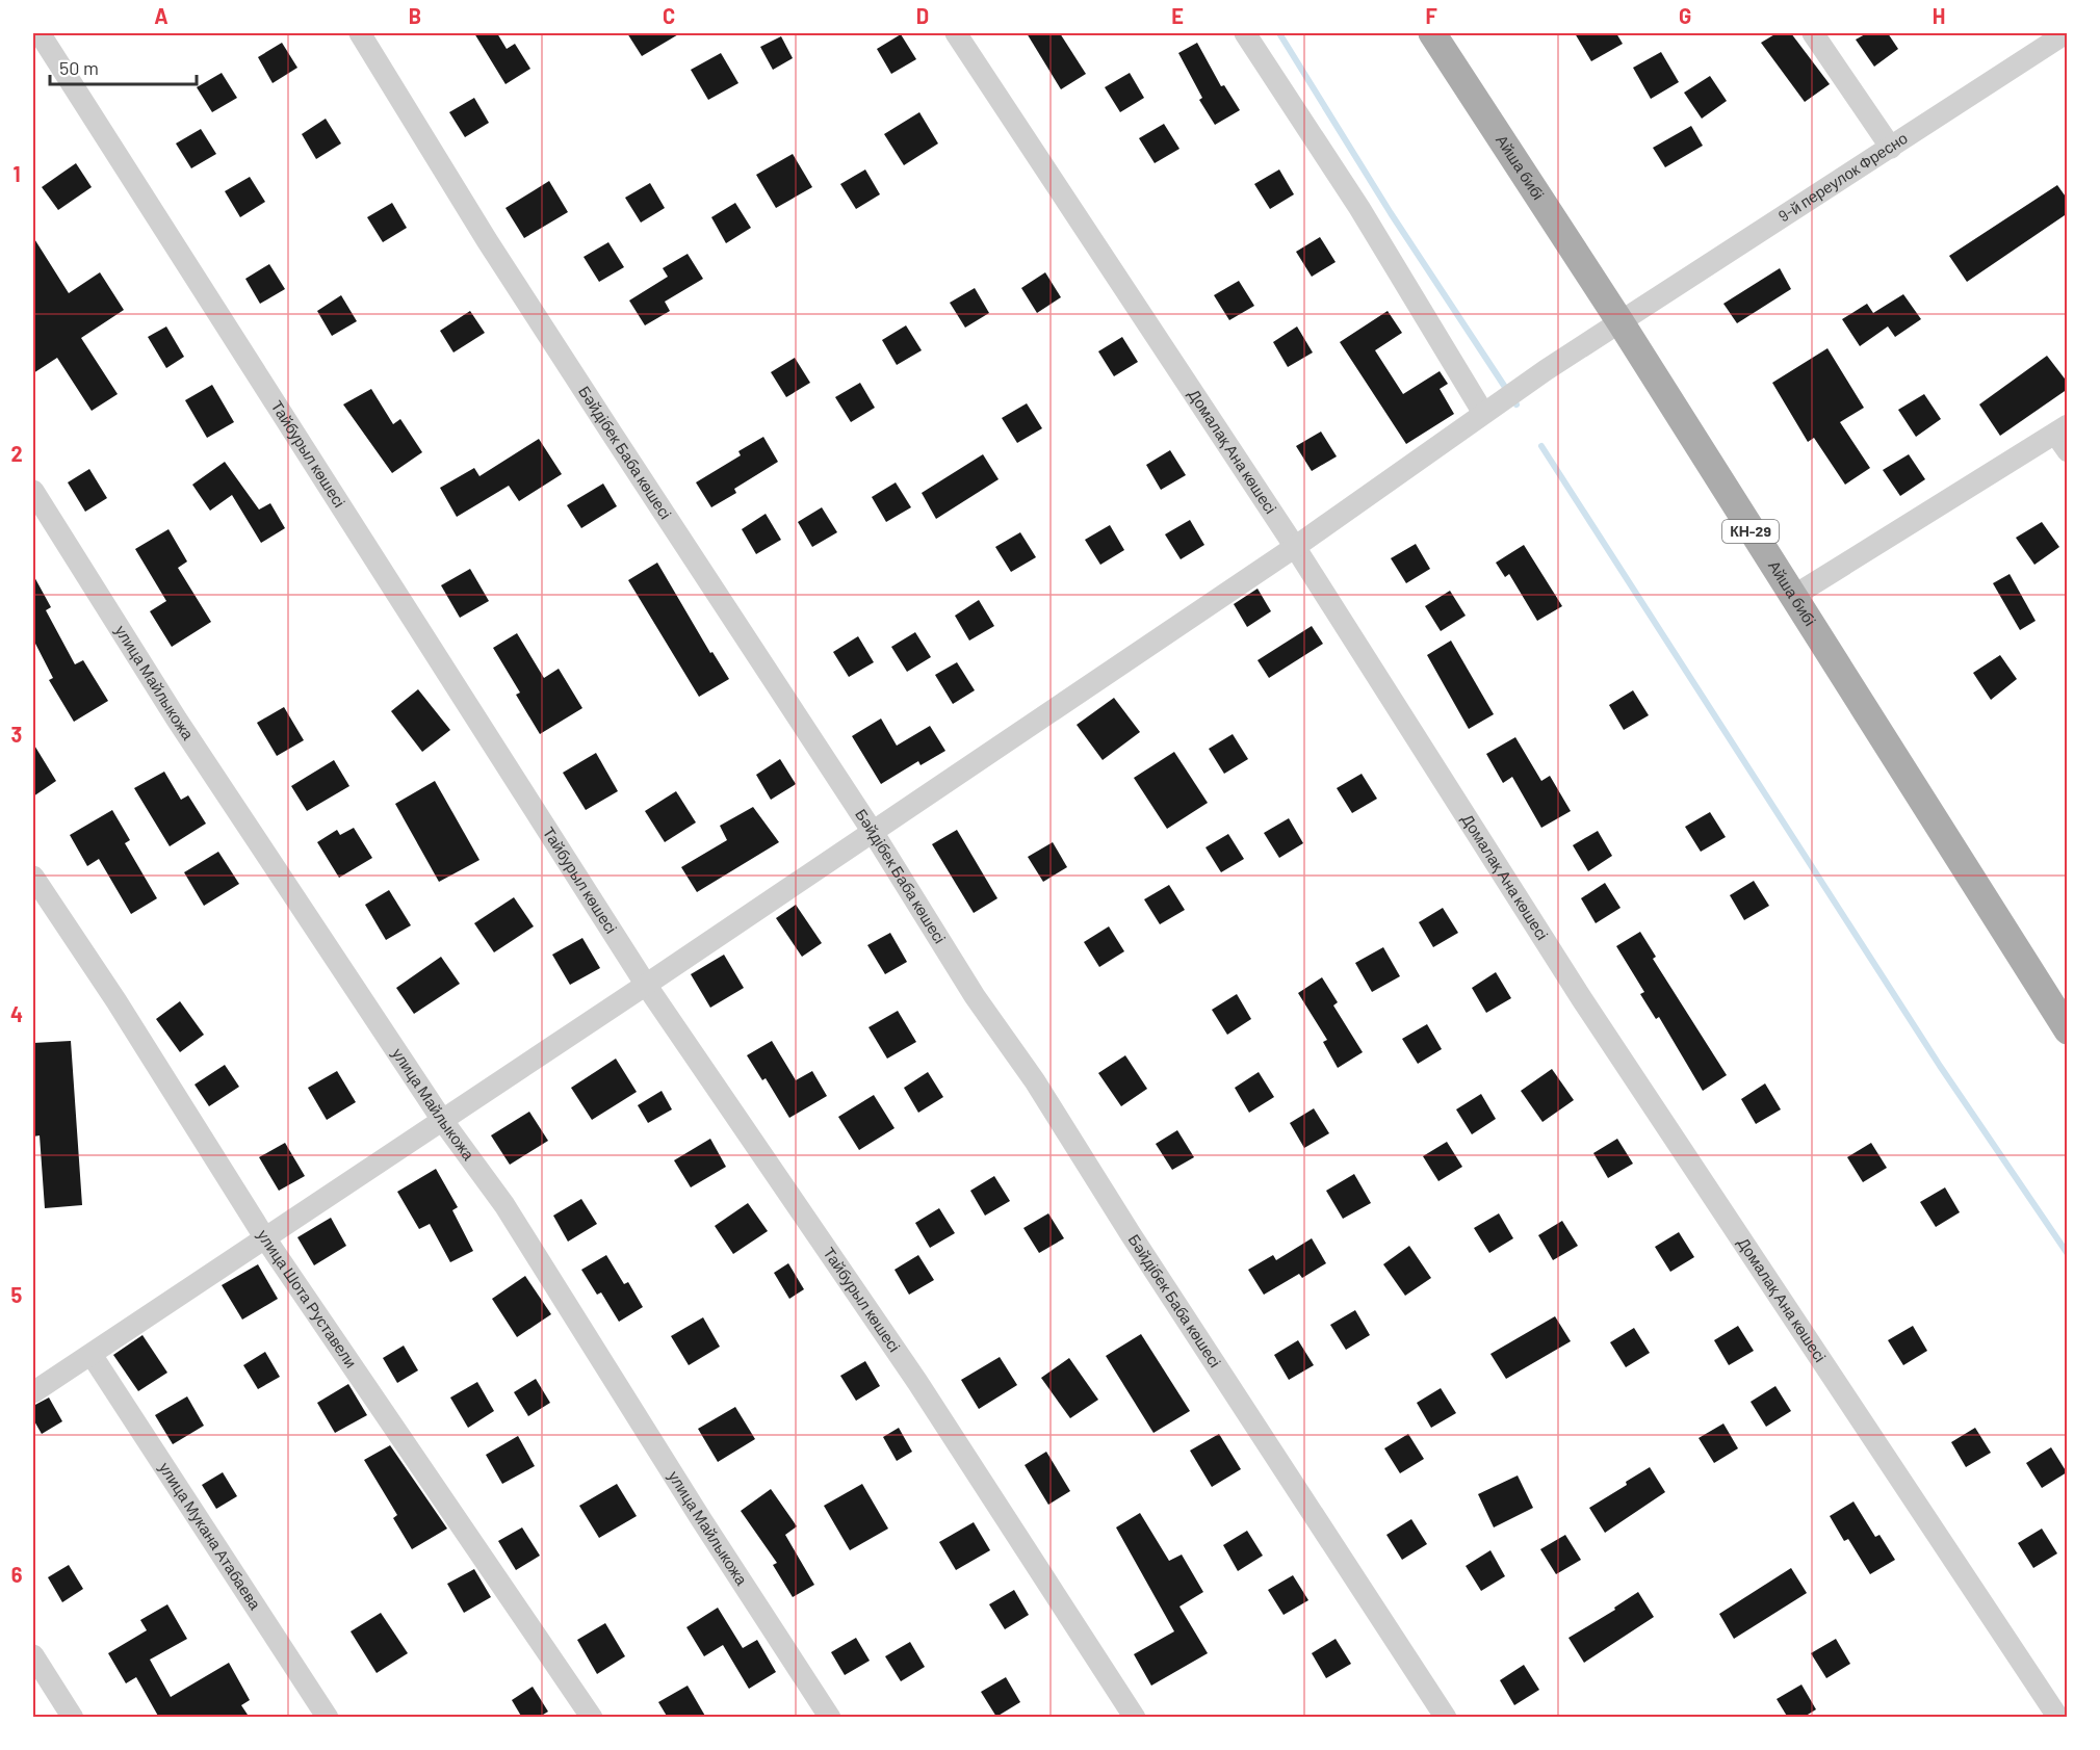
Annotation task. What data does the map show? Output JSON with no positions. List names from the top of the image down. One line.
{"streets":{"main road":["Айша бибі","КН-29"],"street":["9-й переулок Фресно","Домалақ Ана көшесі","Тайбурыл көшесі","Бәйдібек Баба көшесі","улица Майлыкожа","улица Шота Руставели","улица Мукана Атабаева"]},"crossings":[["Айша бибі","9-й переулок Фресно"],["9-й переулок Фресно","Домалақ Ана көшесі"],["9-й переулок Фресно","Тайбурыл көшесі"],["9-й переулок Фресно","Бәйдібек Баба көшесі"],["9-й переулок Фресно","улица Майлыкожа"],["9-й переулок Фресно","улица Шота Руставели"],["9-й переулок Фресно","улица Мукана Атабаева"]],"scale_bar":"50 m","grid":{"columns":["A","B","C","D","E","F","G","H"],"rows":["1","2","3","4","5","6"]}}
